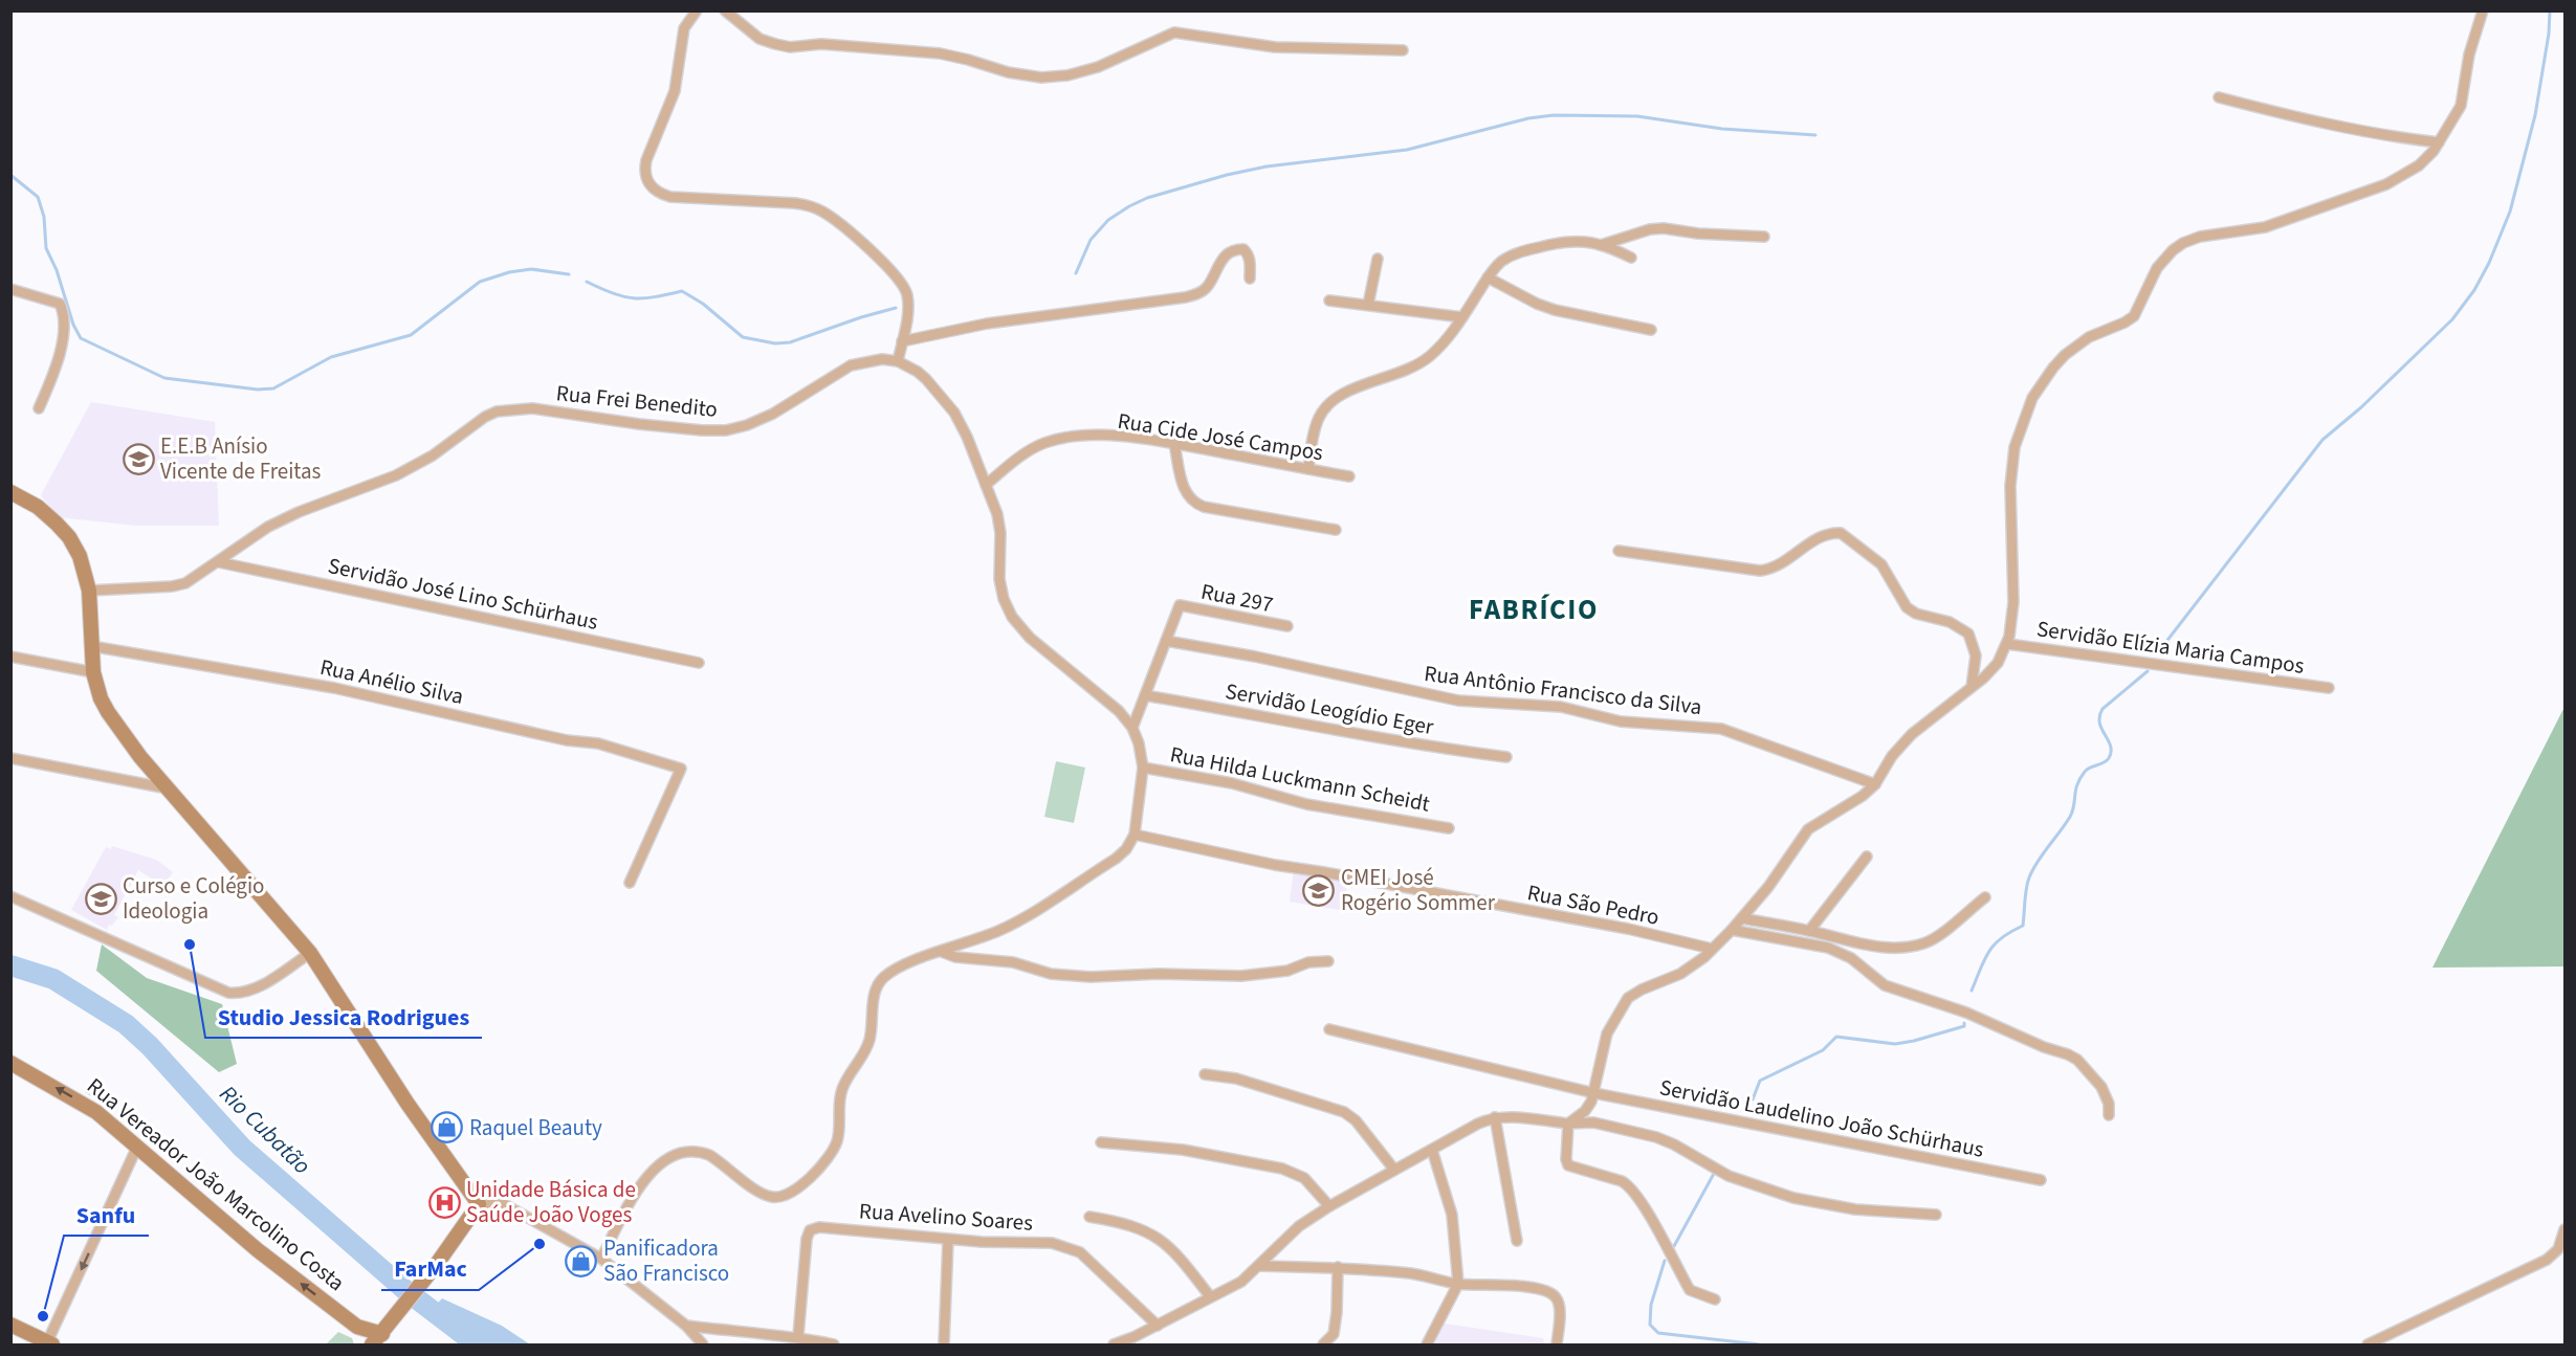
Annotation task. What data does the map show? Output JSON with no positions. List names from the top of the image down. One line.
{"streets":{"main road":["Rua Vereador João Marcolino Costa"],"street":["Rua Frei Benedito","Rua Cide José Campos","Servidão José Lino Schürhaus","Rua 297","Servidão Elízia Maria Campos","Rua Anélio Silva","Rua Antônio Francisco da Silva","Servidão Leogídio Eger","Rua Hilda Luckmann Scheidt","Rua São Pedro","Servidão Laudelino João Schürhaus","Rua Avelino Soares"]},"crossings":[["Rua Frei Benedito","Servidão José Lino Schürhaus"],["Rua 297","Rua Antônio Francisco da Silva"]],"one_way":["Rua Vereador João Marcolino Costa"],"districts":["FABRÍCIO"],"water":["Rio Cubatão"],"places":{"school or university":["E.E.B Anísio Vicente de Freitas","CMEI José Rogério Sommer","Curso e Colégio Ideologia"],"other":["Studio Jessica Rodrigues","FarMac","Sanfu"],"shop":["Raquel Beauty","Panificadora São Francisco"],"hospital":["Unidade Básica de Saúde João Voges"]}}
